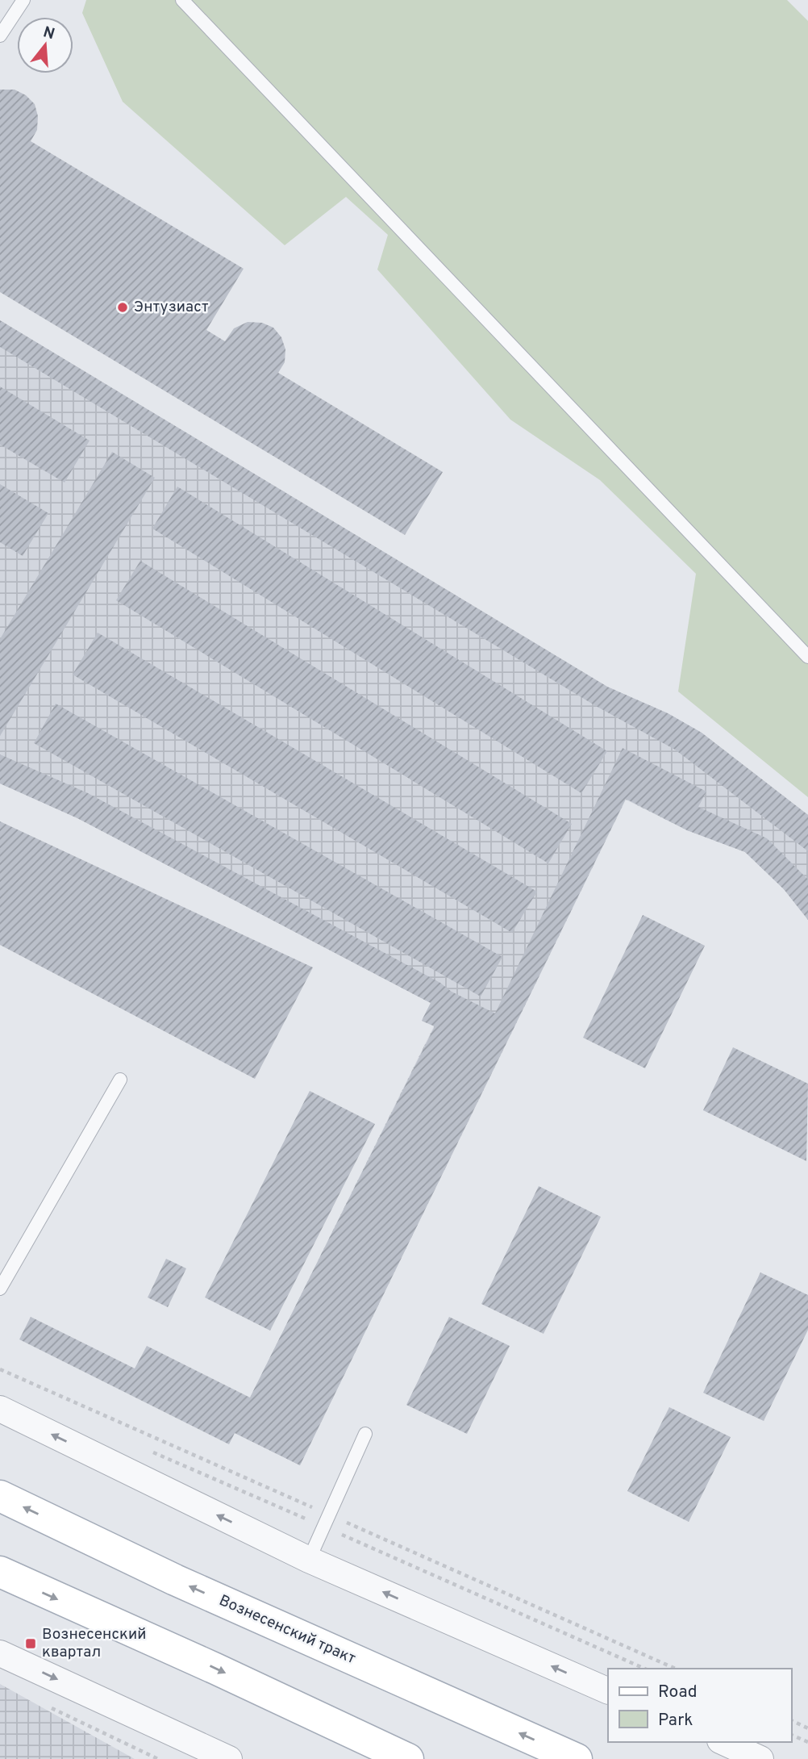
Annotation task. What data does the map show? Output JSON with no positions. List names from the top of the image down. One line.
{"streets":{"main road":["Вознесенский тракт"]},"places":{"other":["Энтузиаст"],"transit":["Вознесенский квартал"]},"legend":["Road","Park"],"north":"top"}
